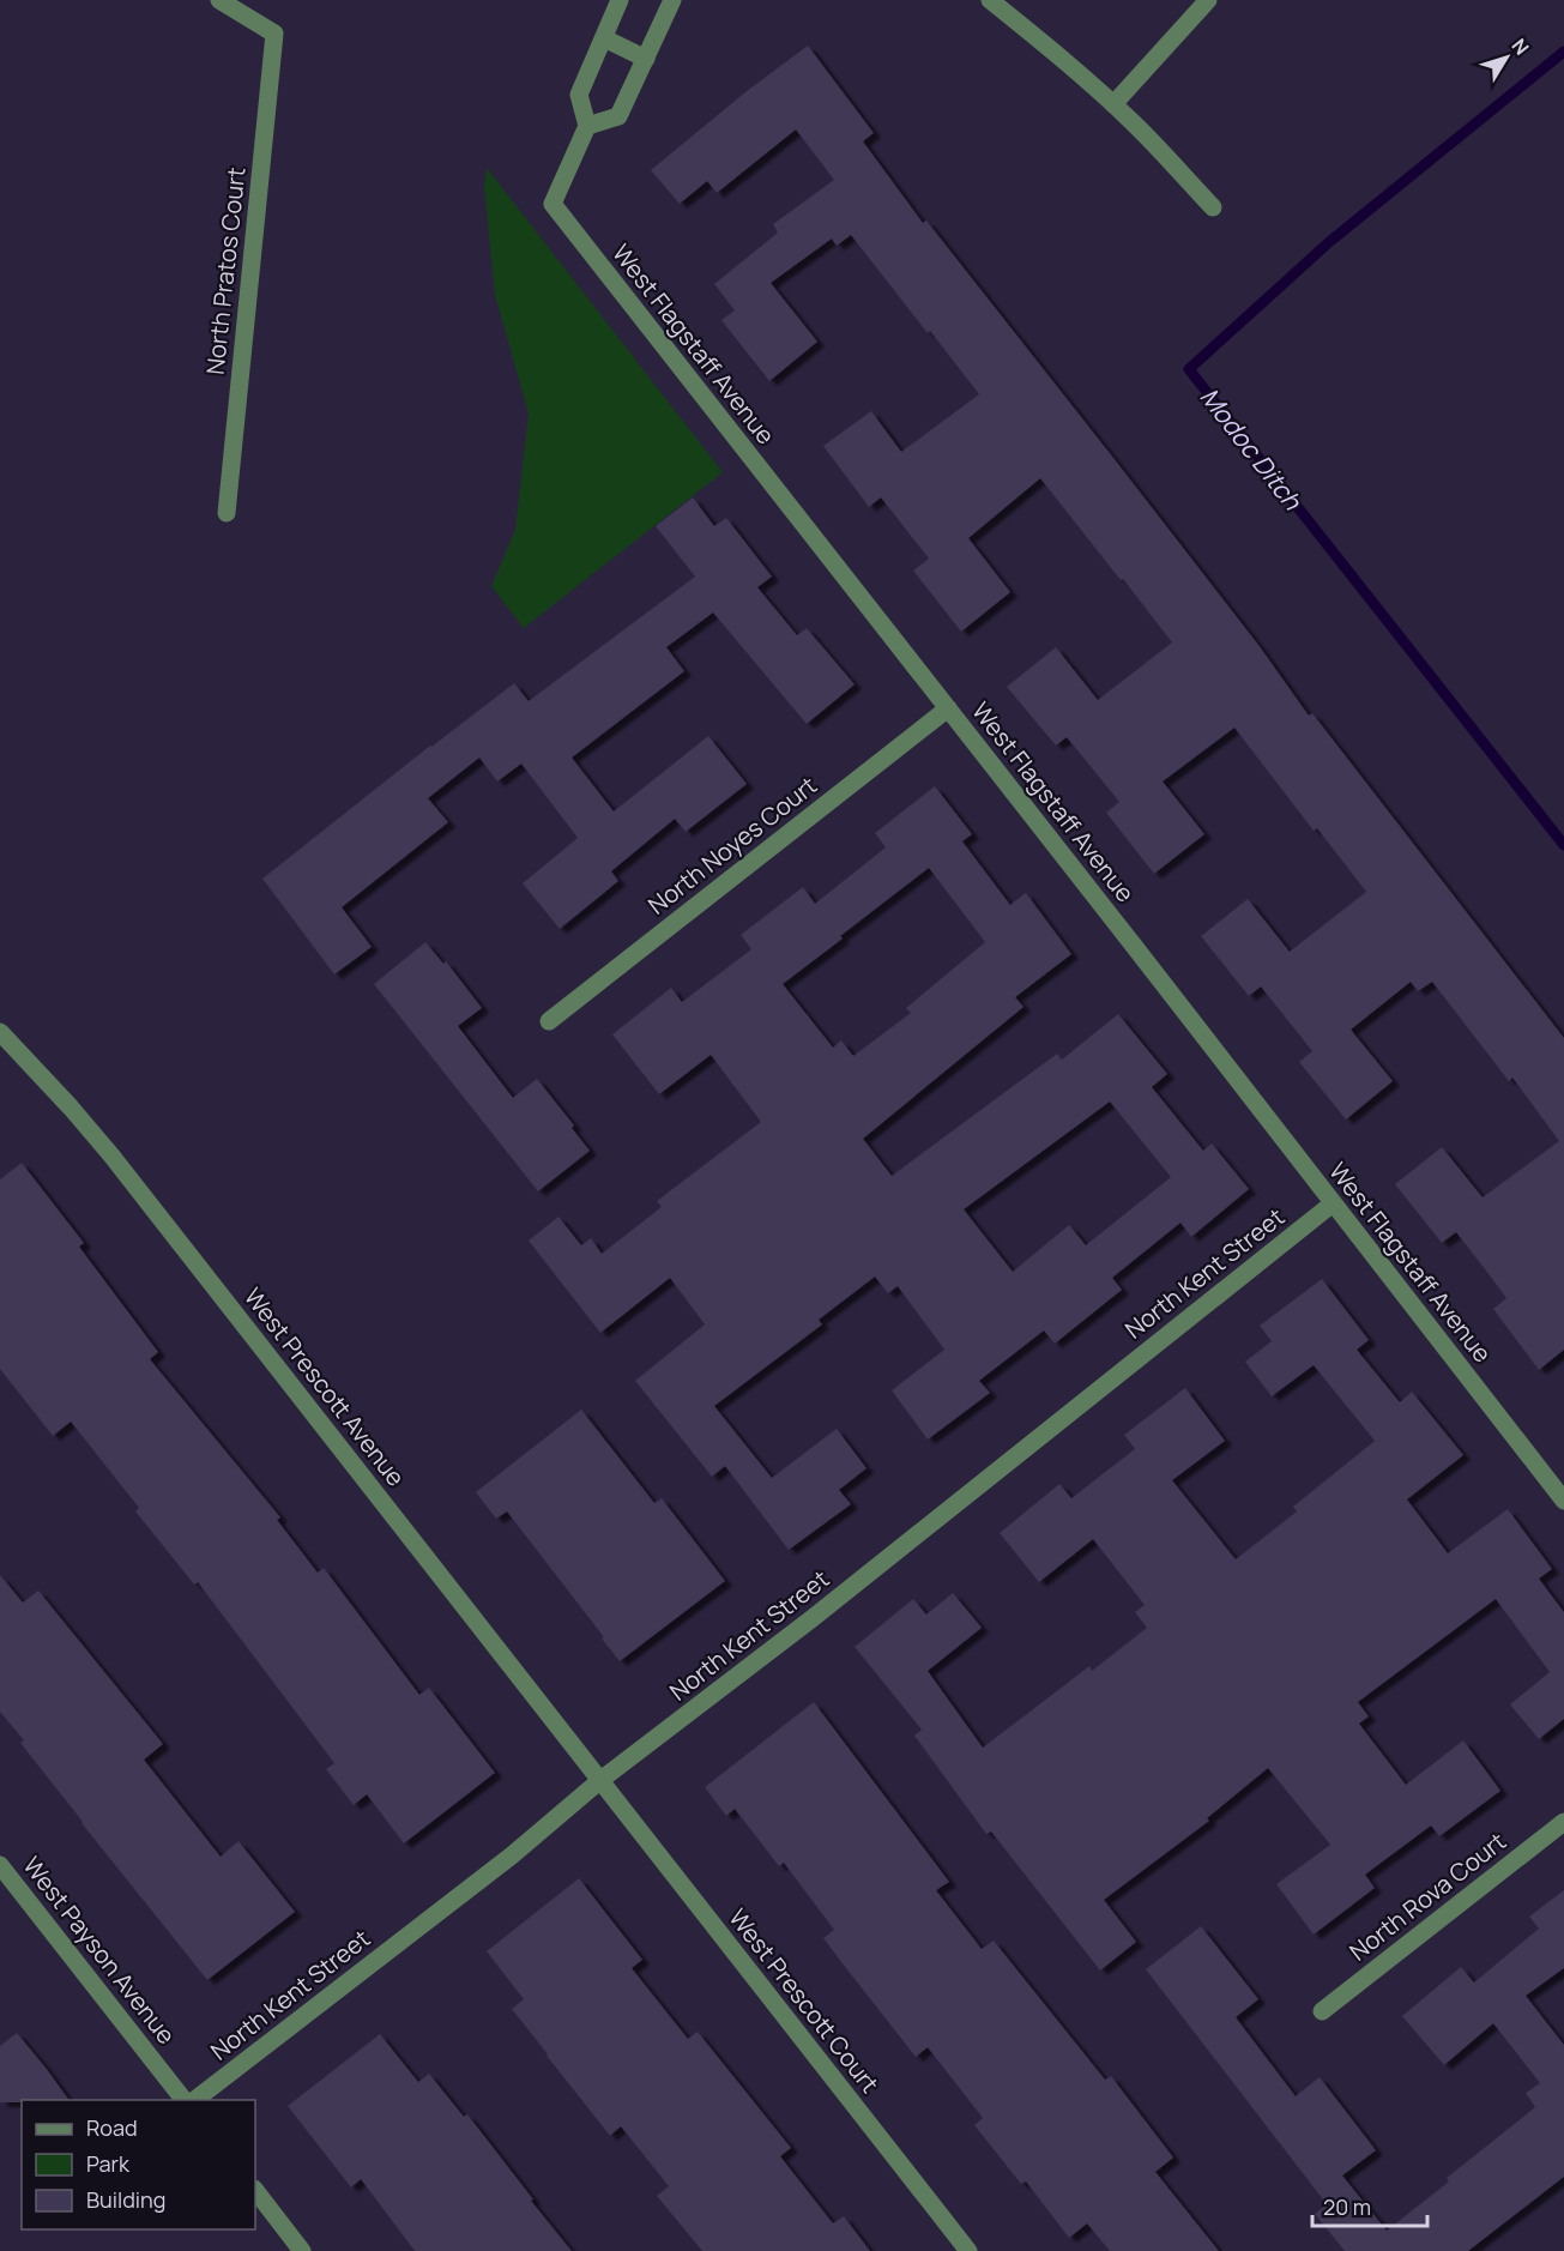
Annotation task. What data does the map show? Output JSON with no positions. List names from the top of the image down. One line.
{"streets":{"street":["North Pratos Court","West Flagstaff Avenue","North Noyes Court","North Kent Street","West Prescott Avenue","North Rova Court","West Payson Avenue","West Prescott Court"]},"crossings":[["West Flagstaff Avenue","North Noyes Court"],["West Flagstaff Avenue","North Kent Street"],["North Kent Street","West Prescott Avenue"],["North Kent Street","West Prescott Court"],["West Prescott Avenue","West Prescott Court"]],"water":["Modoc Ditch"],"legend":["Road","Park","Building"],"scale_bar":"20 m","north":"top right"}
